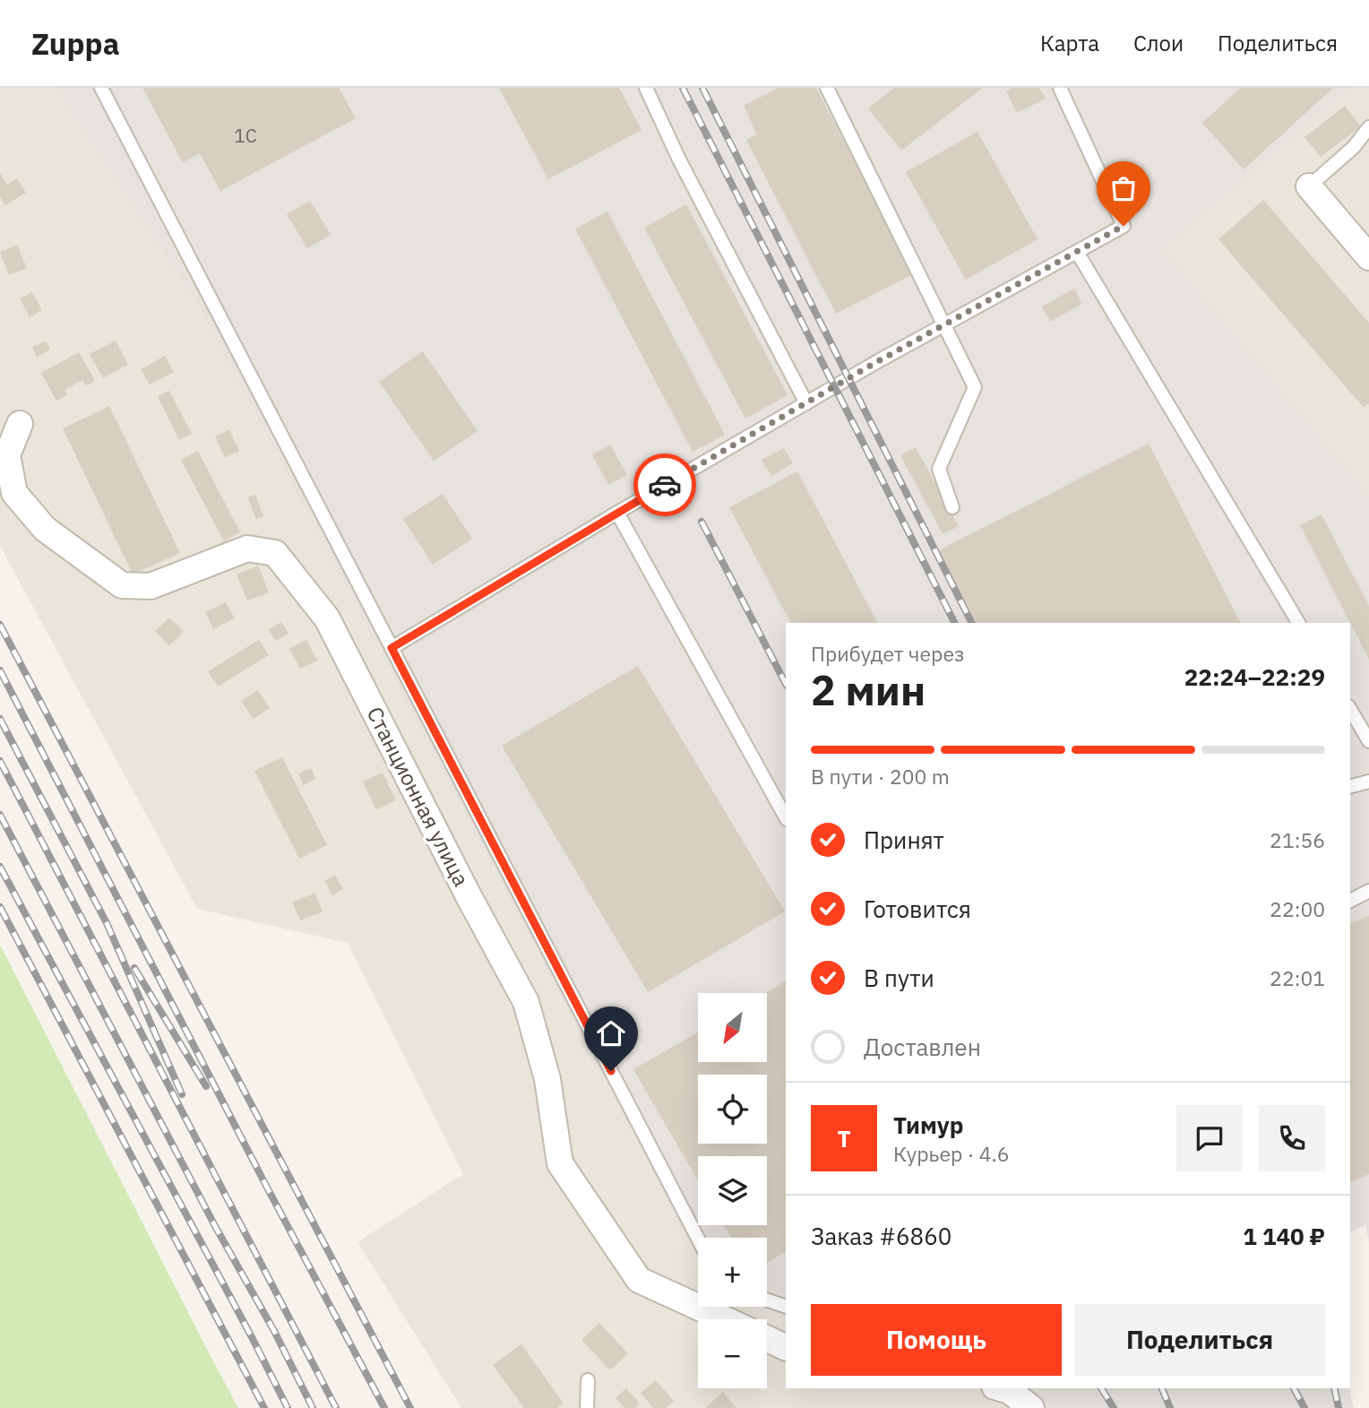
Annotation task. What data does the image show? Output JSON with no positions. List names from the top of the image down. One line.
{"streets":{"street":["Станционная улица"]},"house_numbers":["1С"],"north":"bottom left","page":{"header":"Zuppa","nav":["Карта","Слои","Поделиться"],"heading":["2 мин","Прибудет через","22:24–22:29"],"panel":["Тимур","Курьер · 4.6","Заказ #6860","1 140 ₽"],"bar":"В пути · 200 m","list":[["Принят","21:56"],["Готовится","22:00"],["В пути","22:01"],"Доставлен"],"map_buttons":["+","−"],"round":"Т","buttons":["Помощь","Поделиться"]}}
